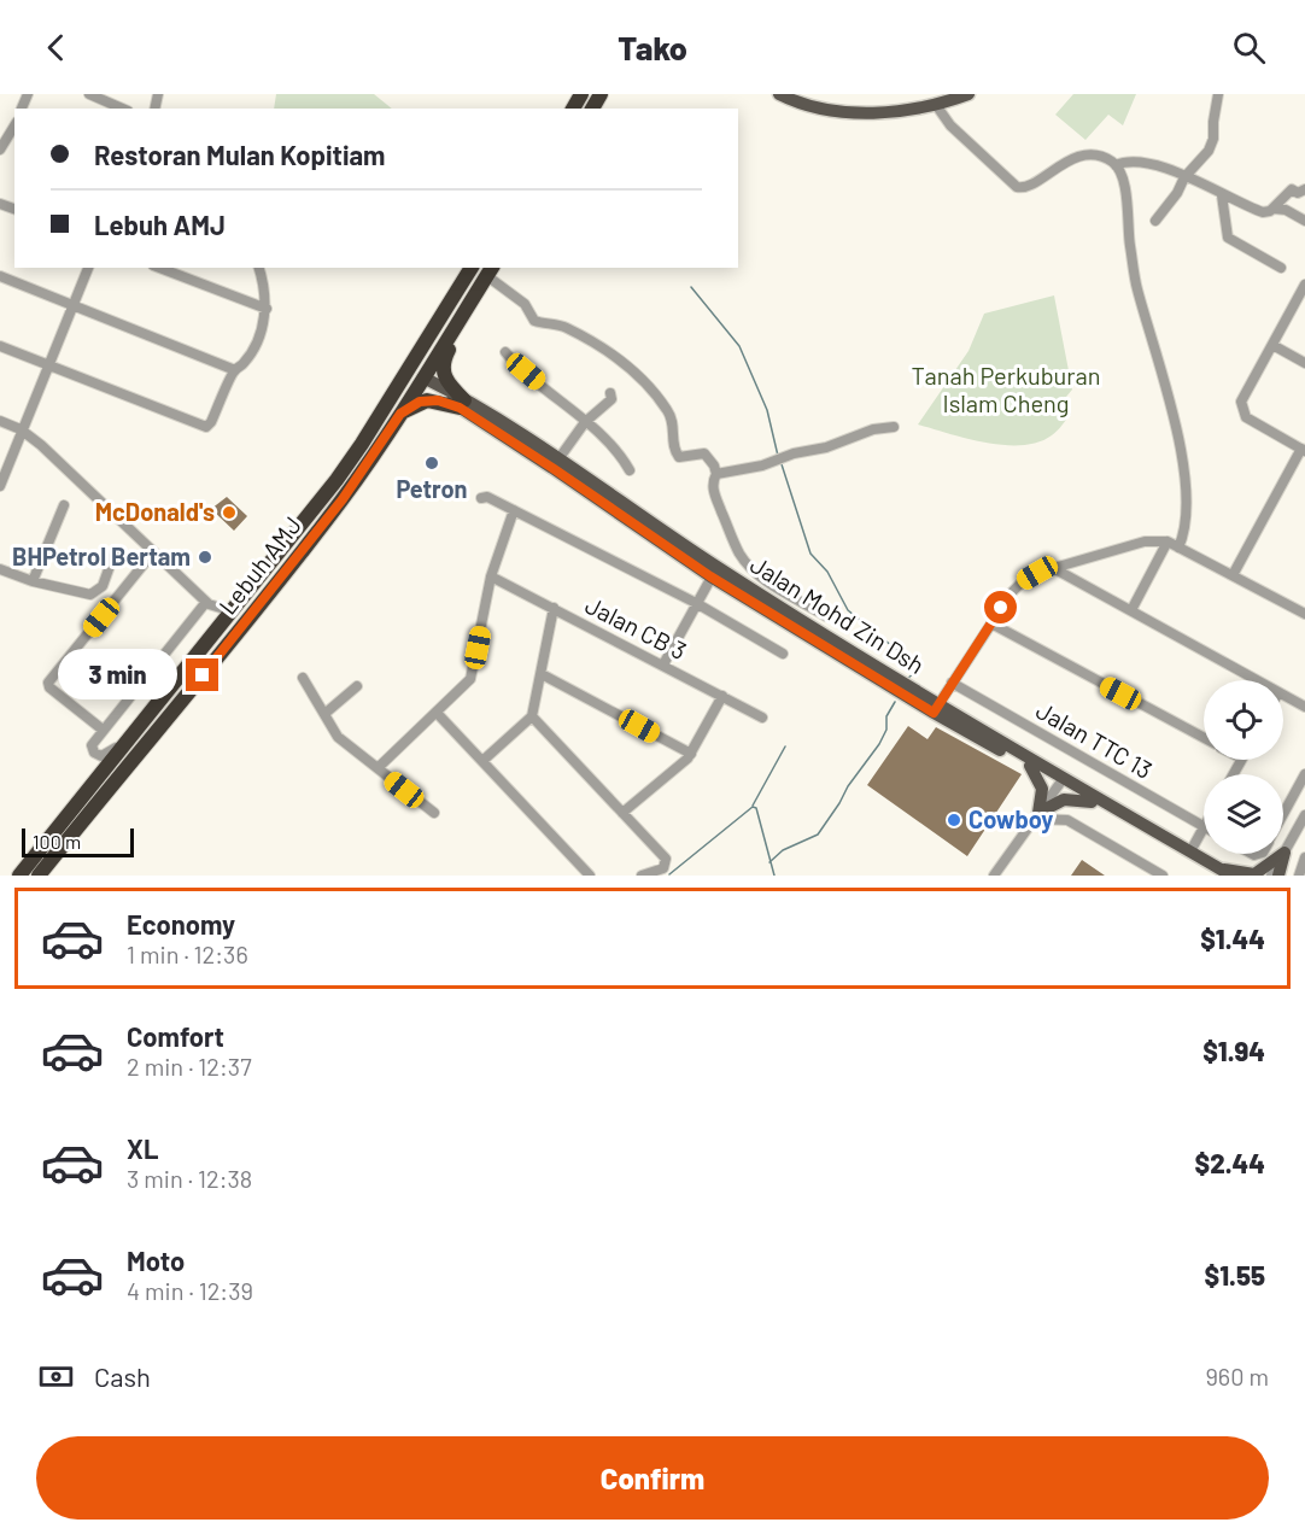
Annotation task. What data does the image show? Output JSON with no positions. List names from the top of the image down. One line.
{"streets":{"highway":["Lebuh AMJ"],"main road":["Jalan Mohd Zin Dsh"],"street":["Jalan CB 3","Jalan TTC 13"]},"crossings":[["Lebuh AMJ","Jalan Mohd Zin Dsh"]],"parks":["Tanah Perkuburan Islam Cheng"],"places":["Petron","McDonald's","BHPetrol Bertam","Cowboy"],"scale_bar":"100 m","page":{"header":"Tako","banner":["Restoran Mulan Kopitiam","Lebuh AMJ"],"bubble":"3 min","scale":"100 m","list":[{"name":"Economy","note":"1 min · 12:36","value":"$1.44"},{"name":"Comfort","note":"2 min · 12:37","value":"$1.94"},{"name":"XL","note":"3 min · 12:38","value":"$2.44"},{"name":"Moto","note":"4 min · 12:39","value":"$1.55"}],"pay":["Cash","960 m"],"buttons":"Confirm"}}
